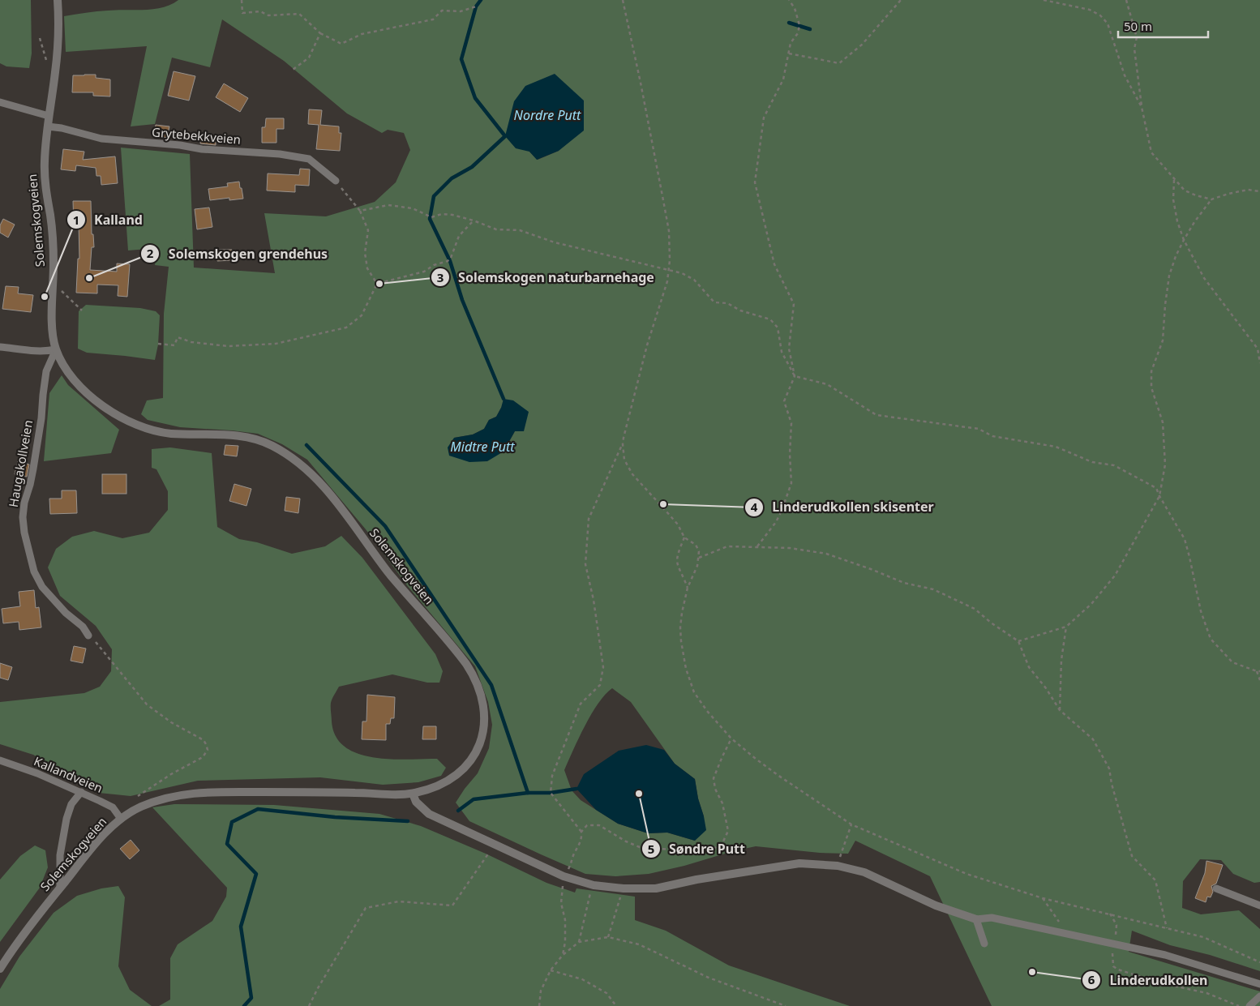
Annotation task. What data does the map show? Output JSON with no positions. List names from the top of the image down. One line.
{"streets":{"street":["Solemskogveien"],"lane":["Grytebekkveien","Haugakollveien","Kallandveien"]},"crossings":[["Grytebekkveien","Solemskogveien"],["Solemskogveien","Haugakollveien"],["Solemskogveien","Kallandveien"]],"water":["Nordre Putt","Midtre Putt"],"places":["Solemskogen grendehus","Solemskogen naturbarnehage","Kalland","Linderudkollen skisenter","Søndre Putt","Linderudkollen"],"scale_bar":"50 m"}
